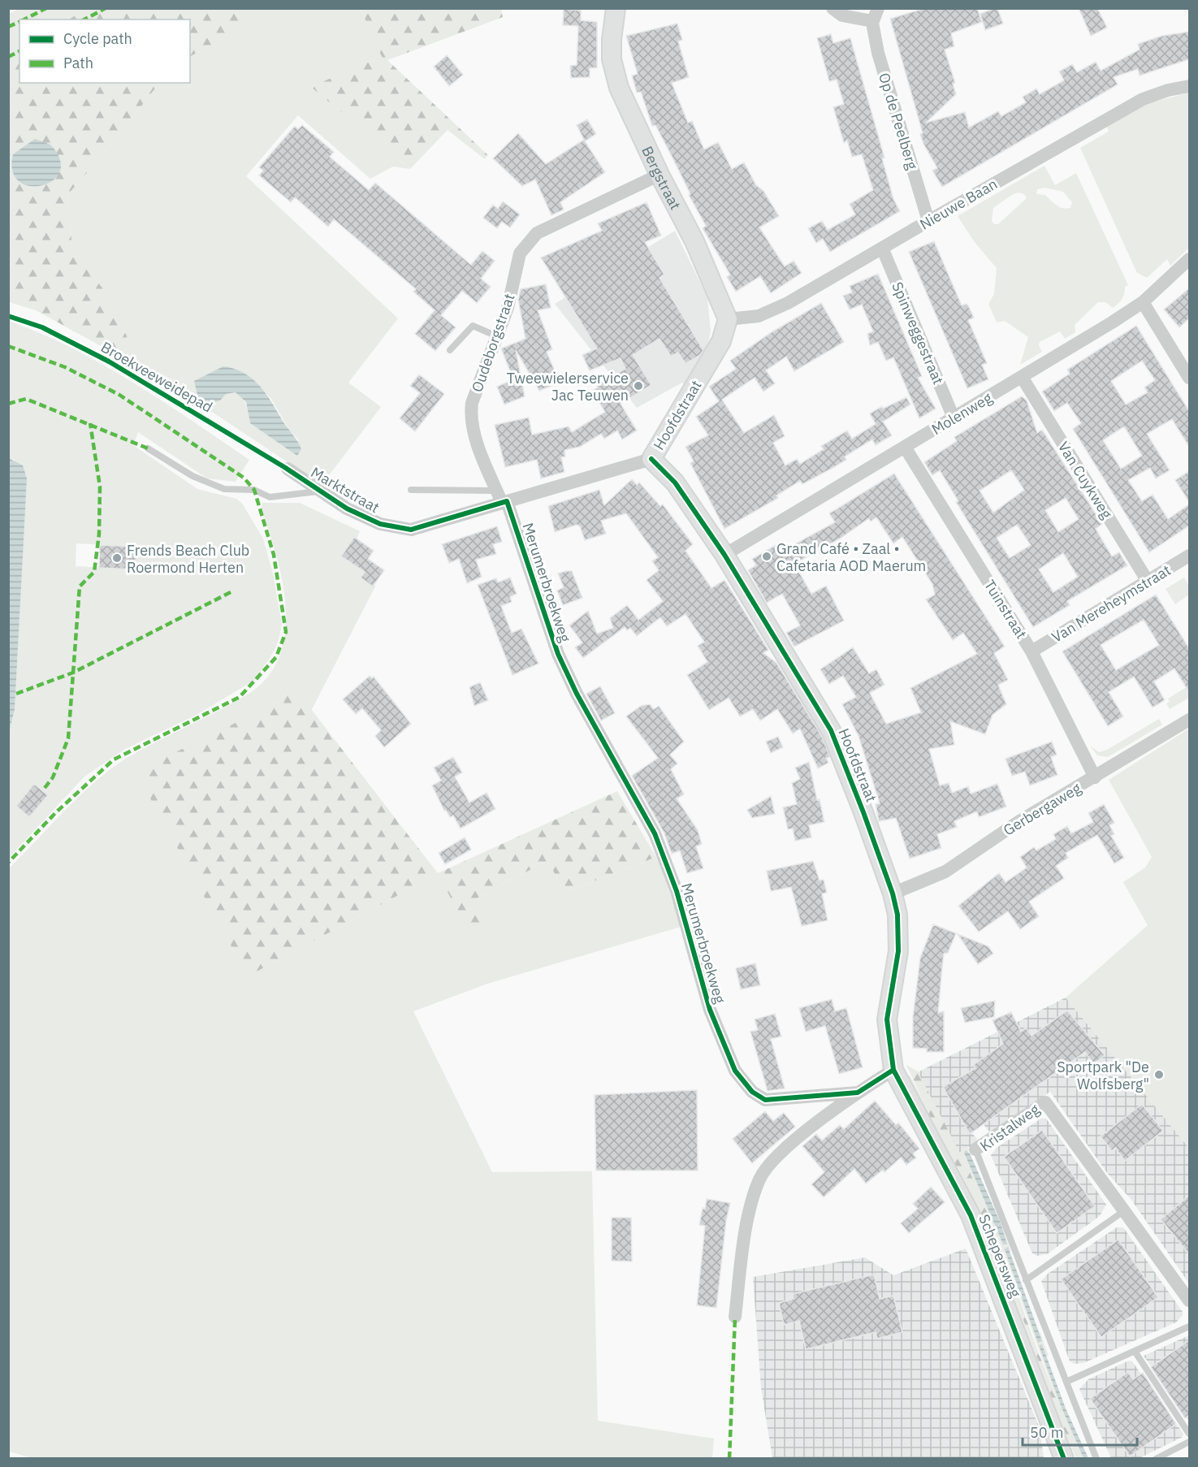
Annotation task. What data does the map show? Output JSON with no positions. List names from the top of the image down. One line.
{"streets":{"street":["Op de Peelberg","Bergstraat","Nieuwe Baan","Spinweggestraat","Oudeborgstraat","Molenweg","Hoofdstraat","Van Cuykweg","Marktstraat","Merumerbroekweg","Van Mereheymstraat","Tuinstraat","Gerbergaweg","Kristalweg","Schepersweg"],"cycle path":["Broekveeweidepad"]},"crossings":[["Op de Peelberg","Nieuwe Baan"],["Bergstraat","Nieuwe Baan"],["Bergstraat","Oudeborgstraat"],["Bergstraat","Hoofdstraat"],["Nieuwe Baan","Spinweggestraat"],["Nieuwe Baan","Hoofdstraat"],["Spinweggestraat","Molenweg"],["Oudeborgstraat","Marktstraat"],["Oudeborgstraat","Merumerbroekweg"],["Molenweg","Hoofdstraat"],["Molenweg","Van Cuykweg"],["Molenweg","Tuinstraat"],["Hoofdstraat","Marktstraat"],["Hoofdstraat","Merumerbroekweg"],["Hoofdstraat","Gerbergaweg"],["Hoofdstraat","Schepersweg"],["Van Cuykweg","Van Mereheymstraat"],["Marktstraat","Merumerbroekweg"],["Merumerbroekweg","Schepersweg"],["Van Mereheymstraat","Tuinstraat"],["Tuinstraat","Gerbergaweg"]],"places":["Tweewielerservice Jac Teuwen","Grand Café • Zaal • Cafetaria AOD Maerum","Frends Beach Club Roermond Herten","Sportpark \"De Wolfsberg\""],"legend":["Cycle path","Path"],"scale_bar":"50 m"}
